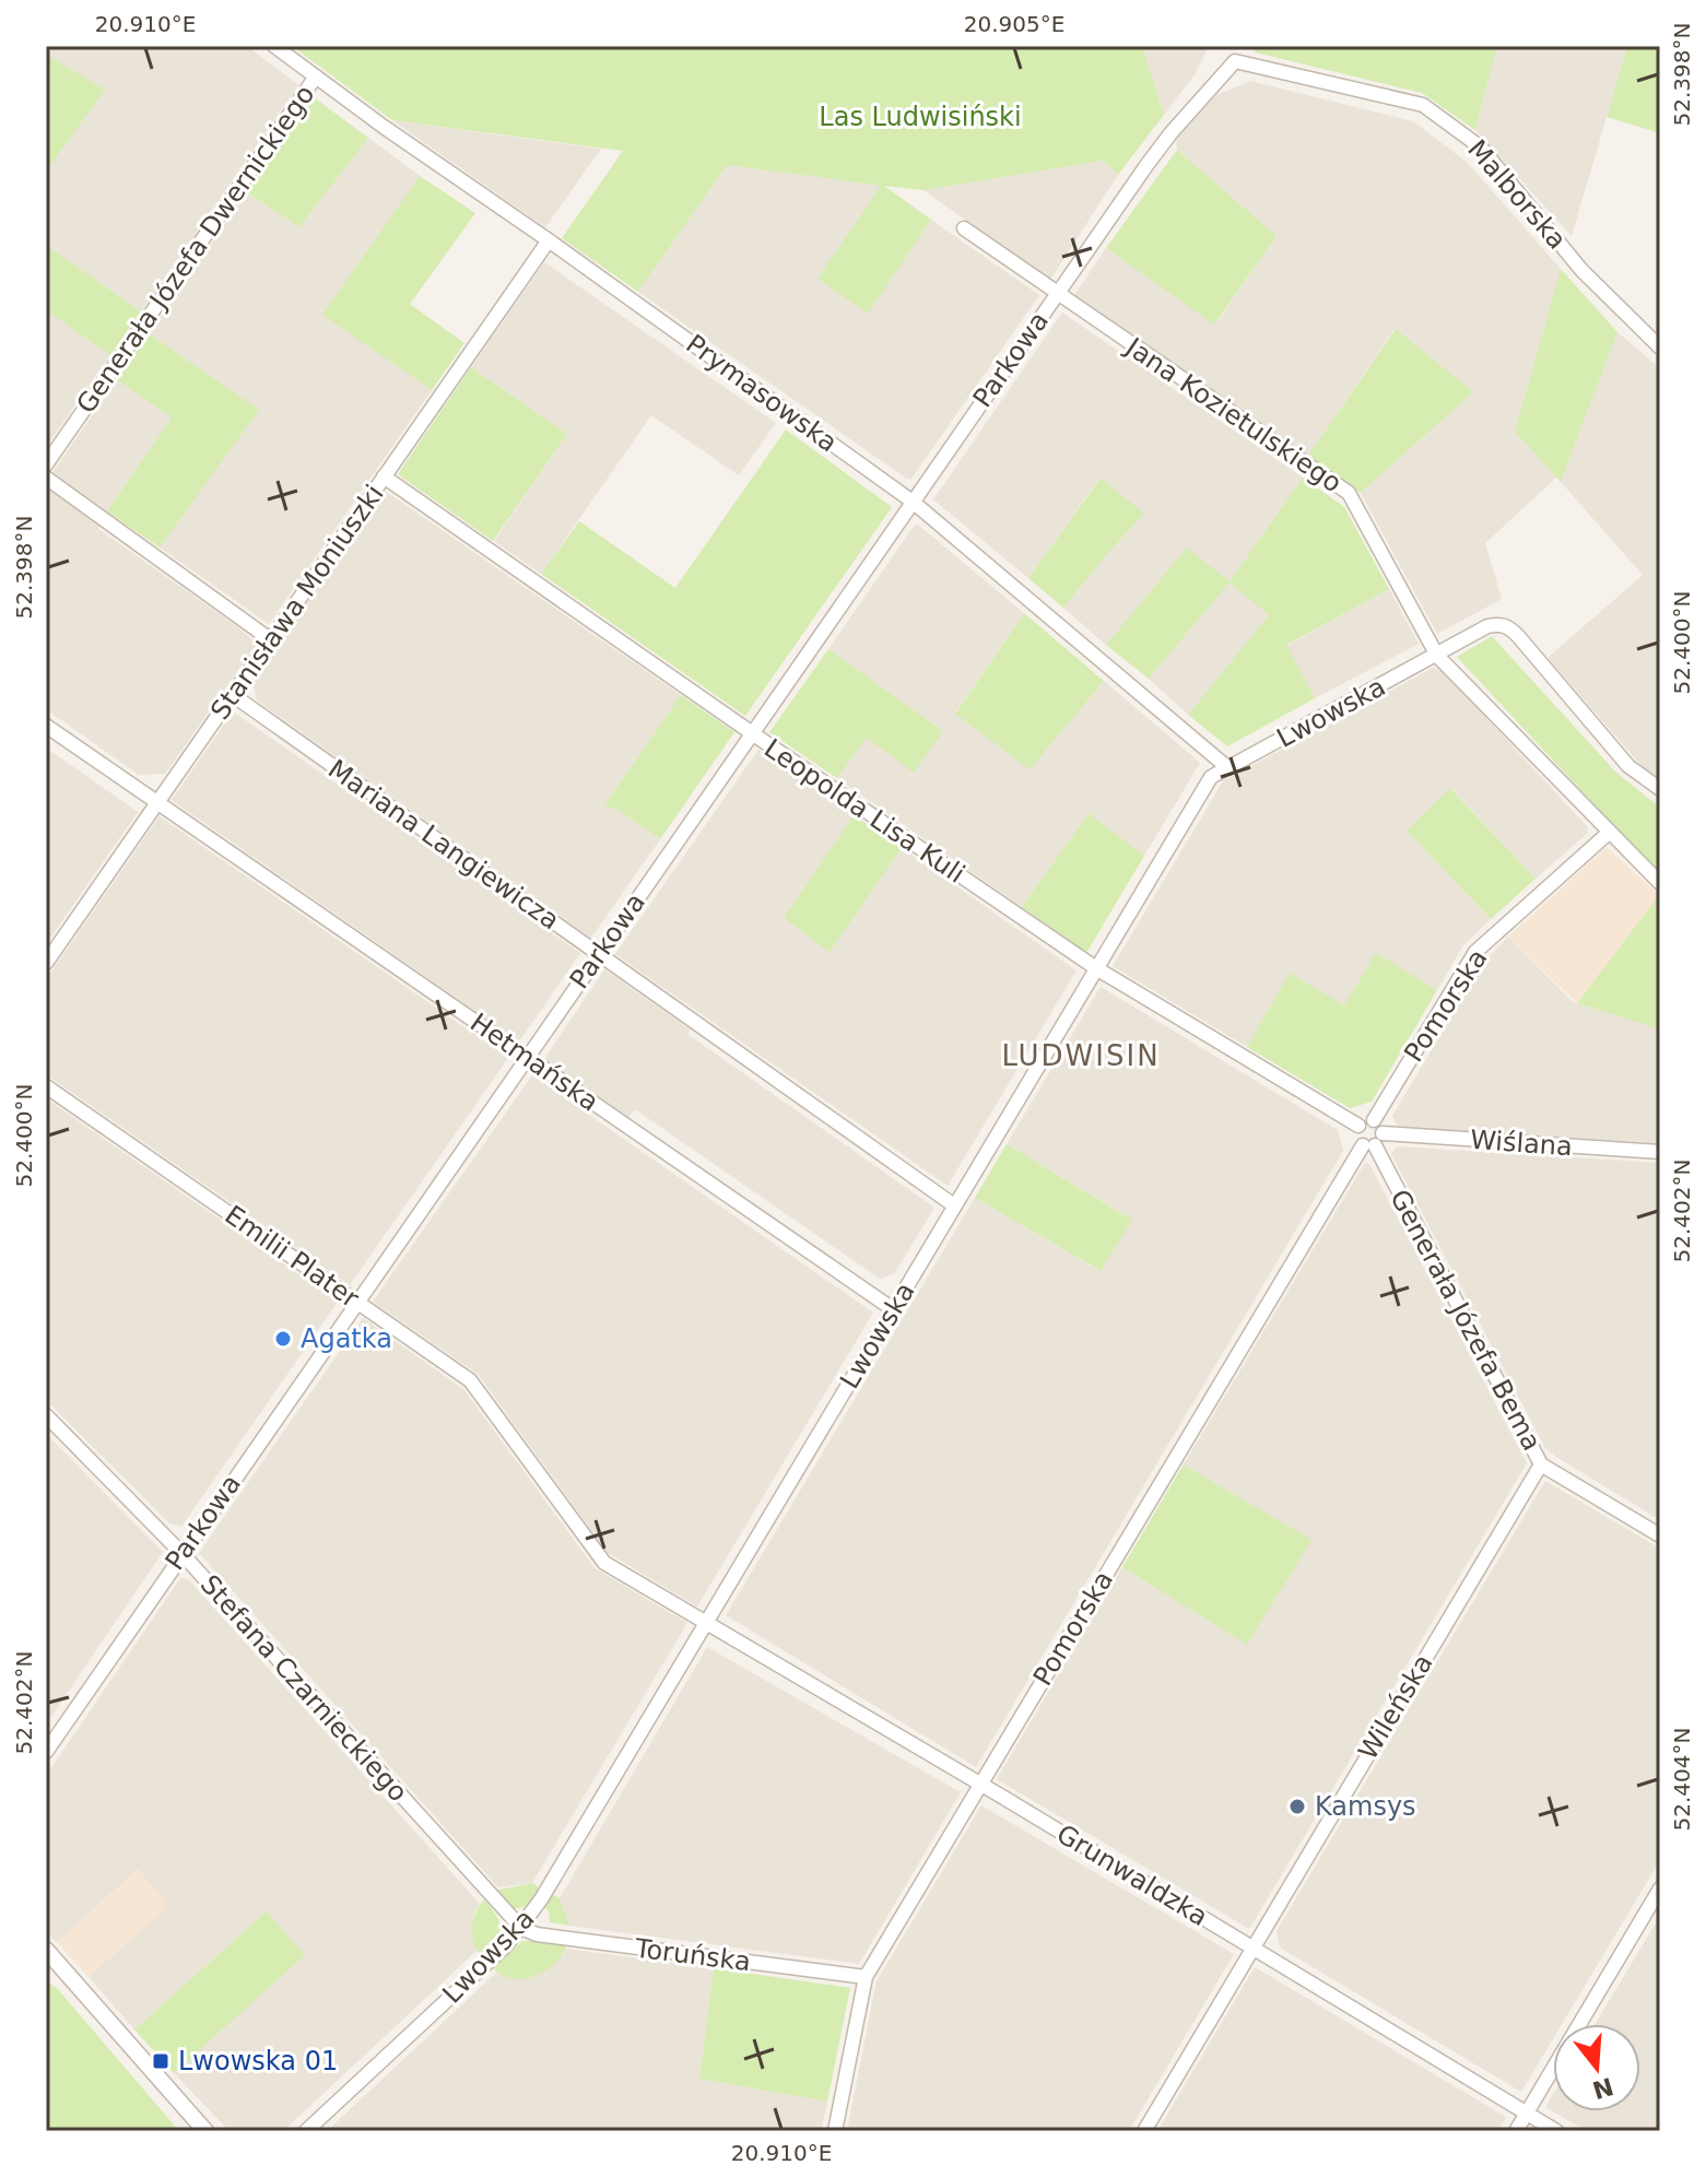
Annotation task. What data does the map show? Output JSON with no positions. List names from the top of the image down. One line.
{"streets":{"street":["Malborska","Generała Józefa Dwernickiego","Parkowa","Prymasowska","Jana Kozietulskiego","Stanisława Moniuszki","Lwowska","Leopolda Lisa Kuli","Mariana Langiewicza","Pomorska","Hetmańska","Wiślana","Emilii Plater","Generała Józefa Bema","Stefana Czarnieckiego","Wileńska","Grunwaldzka","Toruńska"]},"crossings":[["Malborska","Parkowa"],["Generała Józefa Dwernickiego","Prymasowska"],["Parkowa","Prymasowska"],["Parkowa","Jana Kozietulskiego"],["Parkowa","Leopolda Lisa Kuli"],["Parkowa","Mariana Langiewicza"],["Parkowa","Hetmańska"],["Parkowa","Emilii Plater"],["Parkowa","Stefana Czarnieckiego"],["Prymasowska","Stanisława Moniuszki"],["Prymasowska","Lwowska"],["Jana Kozietulskiego","Lwowska"],["Jana Kozietulskiego","Pomorska"],["Stanisława Moniuszki","Leopolda Lisa Kuli"],["Stanisława Moniuszki","Mariana Langiewicza"],["Stanisława Moniuszki","Hetmańska"],["Lwowska","Leopolda Lisa Kuli"],["Lwowska","Mariana Langiewicza"],["Lwowska","Hetmańska"],["Lwowska","Emilii Plater"],["Lwowska","Stefana Czarnieckiego"],["Lwowska","Grunwaldzka"],["Lwowska","Toruńska"],["Leopolda Lisa Kuli","Generała Józefa Bema"],["Pomorska","Wiślana"],["Pomorska","Generała Józefa Bema"],["Pomorska","Grunwaldzka"],["Pomorska","Toruńska"],["Wiślana","Generała Józefa Bema"],["Emilii Plater","Grunwaldzka"],["Generała Józefa Bema","Wileńska"],["Stefana Czarnieckiego","Toruńska"],["Wileńska","Grunwaldzka"]],"districts":["LUDWISIN"],"parks":["Las Ludwisiński"],"places":{"other":["Agatka","Kamsys"],"transit":["Lwowska 01"]},"north":"bottom","coordinates":["20.910°E","20.905°E","52.398°N","52.400°N","52.402°N","52.404°N"]}
